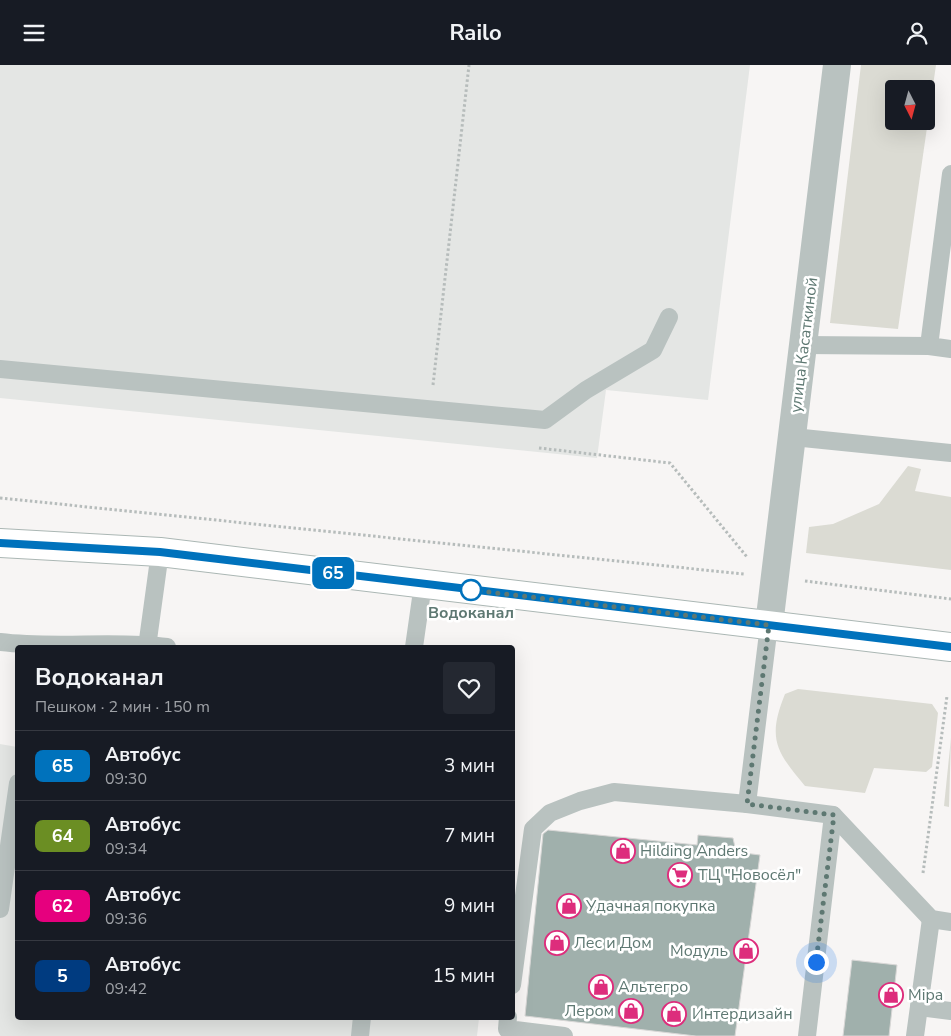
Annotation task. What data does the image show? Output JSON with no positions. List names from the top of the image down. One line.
{"streets":{"street":["улица Касаткиной"]},"places":{"other":["Водоканал"],"shop":["Hilding Anders","Удачная покупка","Лес и Дом","Модуль","Альтегро","Mipa","Лером","Интердизайн"],"supermarket":["ТЦ \"Новосёл\""]},"lines":["bus line 65"],"north":"bottom","page":{"header":"Railo","on_map":"65","heading":["Водоканал","Пешком · 2 мин · 150 m"],"list":[{"mark":"65","name":"Автобус","note":"09:30","value":"3 мин"},{"mark":"64","name":"Автобус","note":"09:34","value":"7 мин"},{"mark":"62","name":"Автобус","note":"09:36","value":"9 мин"},{"mark":"5","name":"Автобус","note":"09:42","value":"15 мин"}]}}
